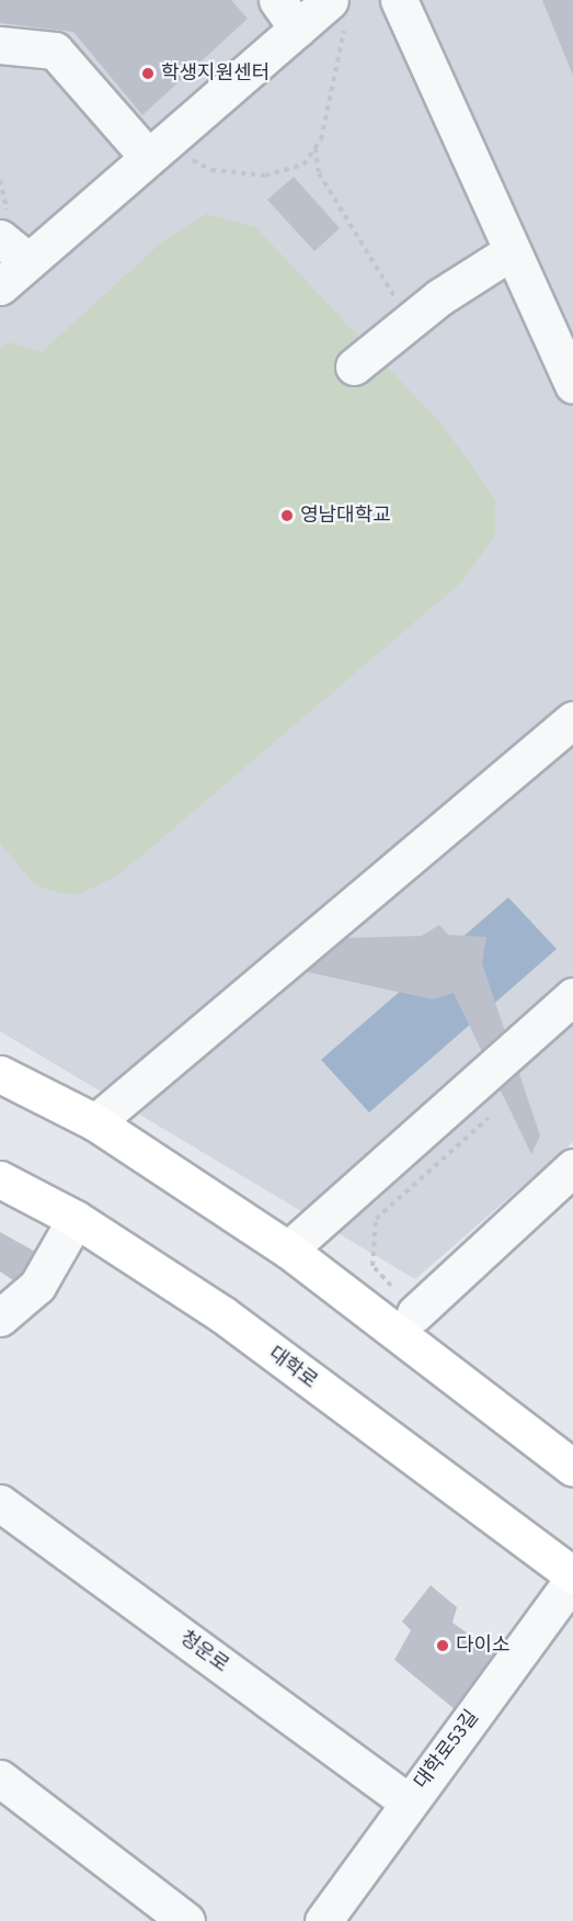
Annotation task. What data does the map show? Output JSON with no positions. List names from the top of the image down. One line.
{"streets":{"main road":["대학로"],"street":["청운로","대학로53길"]},"crossings":[["대학로","대학로53길"],["청운로","대학로53길"]],"places":["학생지원센터","영남대학교","다이소"]}
